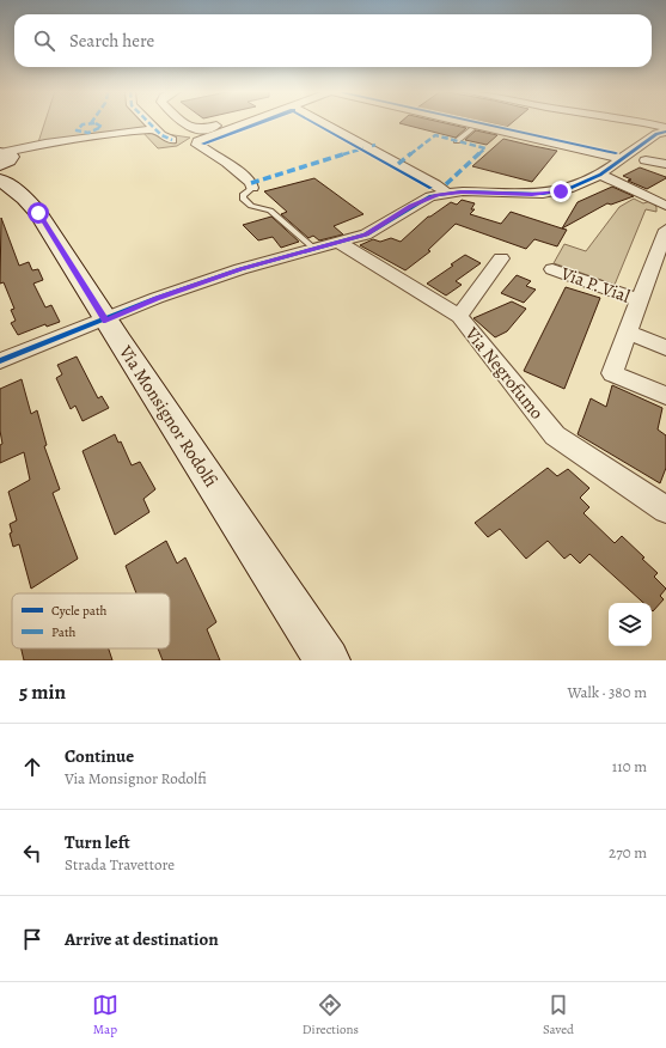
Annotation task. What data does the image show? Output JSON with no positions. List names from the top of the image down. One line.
{"streets":{"street":["Via P. Vial","Via Negrofumo","Via Monsignor Rodolfi"]},"legend":["Cycle path","Path"],"page":{"search":"Search here","heading":["5 min","Walk · 380 m"],"list":[["Continue","Via Monsignor Rodolfi","110 m"],["Turn left","Strada Travettore","270 m"],"Arrive at destination"],"nav":["Map","Directions","Saved"]}}
